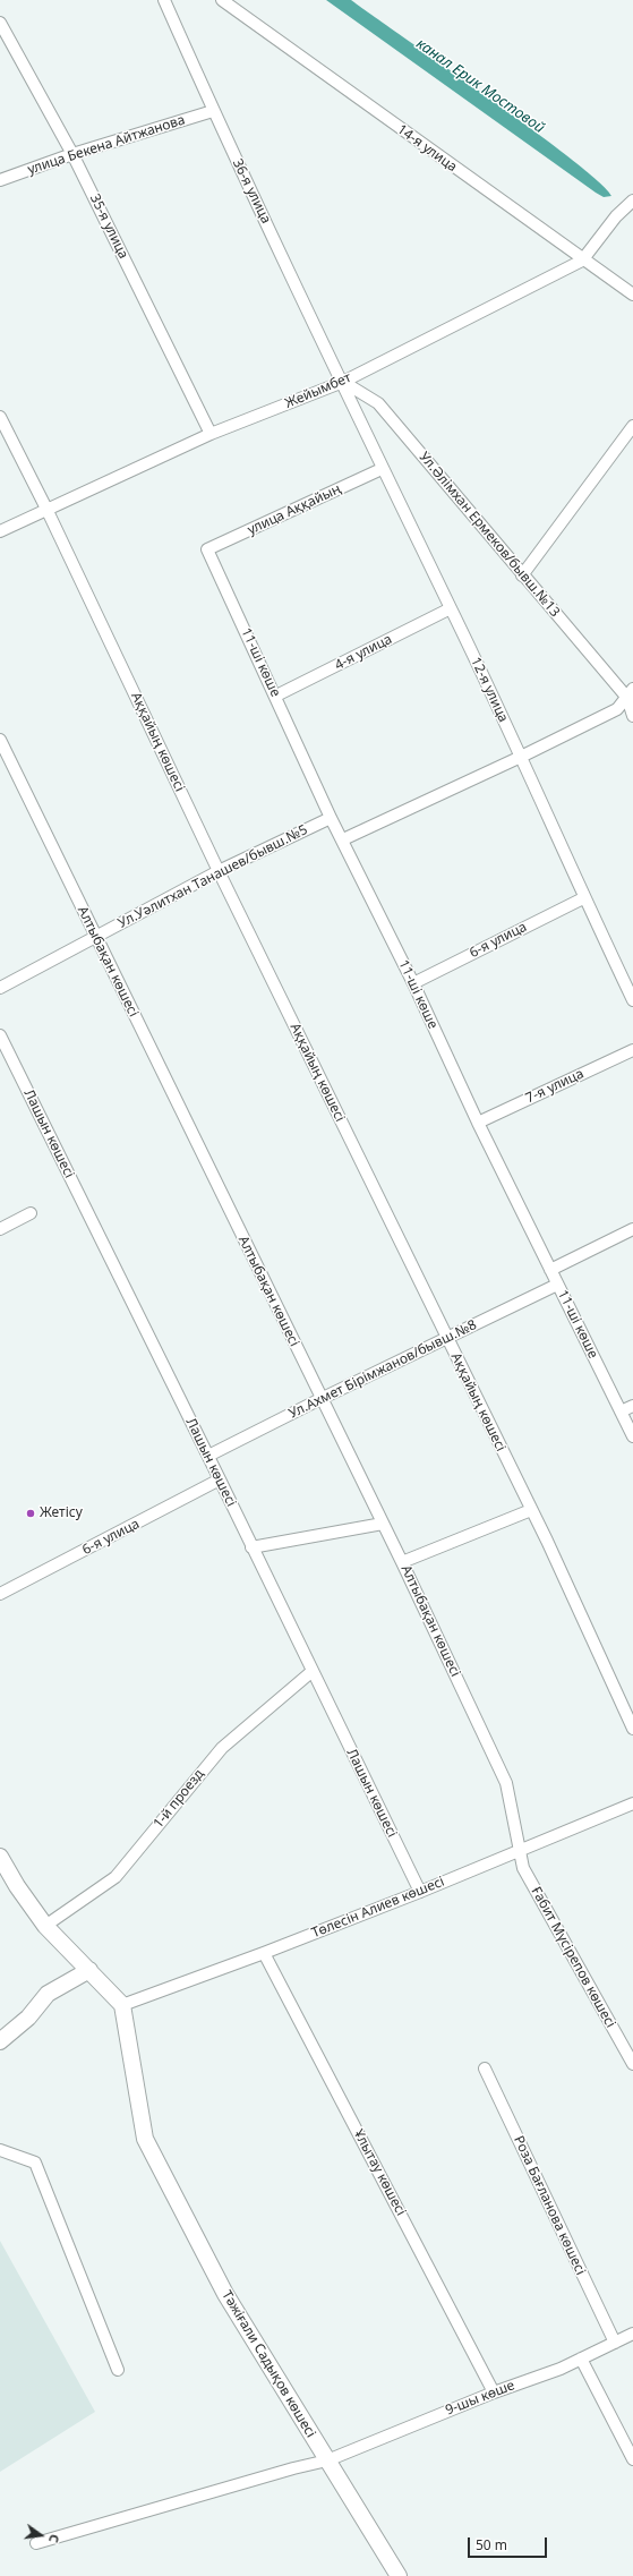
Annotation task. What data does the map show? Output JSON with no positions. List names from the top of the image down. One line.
{"streets":{"street":["улица Бекена Айтжанова","14-я улица","36-я улица","35-я улица","Жейымбет","улица Аққайың","Ул.Әлімхан Ермеков/бывш.№13","4-я улица","11-ші көше","12-я улица","Аққайың көшесі","Ул.Уәлитхан Танашев/бывш.№5","6-я улица","Алтыбақан көшесі","7-я улица","Лашын көшесі","Ул.Ахмет Бірімжанов/бывш.№8","1-й проезд","Төлесін Алиев көшесі","Ғабит Мүсірепов көшесi","Ұлытау көшесi","Роза Бағланова көшесi","Тәжіғали Садықов көшесі","9-шы көше"]},"crossings":[["улица Бекена Айтжанова","36-я улица"],["улица Бекена Айтжанова","35-я улица"],["14-я улица","Жейымбет"],["36-я улица","Жейымбет"],["36-я улица","Ул.Әлімхан Ермеков/бывш.№13"],["36-я улица","12-я улица"],["35-я улица","Жейымбет"],["Жейымбет","Ул.Әлімхан Ермеков/бывш.№13"],["Жейымбет","12-я улица"],["Жейымбет","Аққайың көшесі"],["улица Аққайың","11-ші көше"],["улица Аққайың","12-я улица"],["Ул.Әлімхан Ермеков/бывш.№13","12-я улица"],["4-я улица","11-ші көше"],["4-я улица","12-я улица"],["11-ші көше","Ул.Уәлитхан Танашев/бывш.№5"],["11-ші көше","6-я улица"],["11-ші көше","7-я улица"],["11-ші көше","Ул.Ахмет Бірімжанов/бывш.№8"],["12-я улица","6-я улица"],["Аққайың көшесі","Ул.Уәлитхан Танашев/бывш.№5"],["Аққайың көшесі","Ул.Ахмет Бірімжанов/бывш.№8"],["Ул.Уәлитхан Танашев/бывш.№5","Алтыбақан көшесі"],["6-я улица","Лашын көшесі"],["Алтыбақан көшесі","Ул.Ахмет Бірімжанов/бывш.№8"],["Алтыбақан көшесі","Төлесін Алиев көшесі"],["Алтыбақан көшесі","Ғабит Мүсірепов көшесi"],["Лашын көшесі","Ул.Ахмет Бірімжанов/бывш.№8"],["Лашын көшесі","1-й проезд"],["Лашын көшесі","Төлесін Алиев көшесі"],["Төлесін Алиев көшесі","Ғабит Мүсірепов көшесi"],["Төлесін Алиев көшесі","Ұлытау көшесi"],["Төлесін Алиев көшесі","Тәжіғали Садықов көшесі"],["Ұлытау көшесi","9-шы көше"],["Роза Бағланова көшесi","9-шы көше"],["Тәжіғали Садықов көшесі","9-шы көше"]],"water":["канал Ерик Мостовой"],"places":["Жетісу"],"scale_bar":"50 m","north":"right"}
